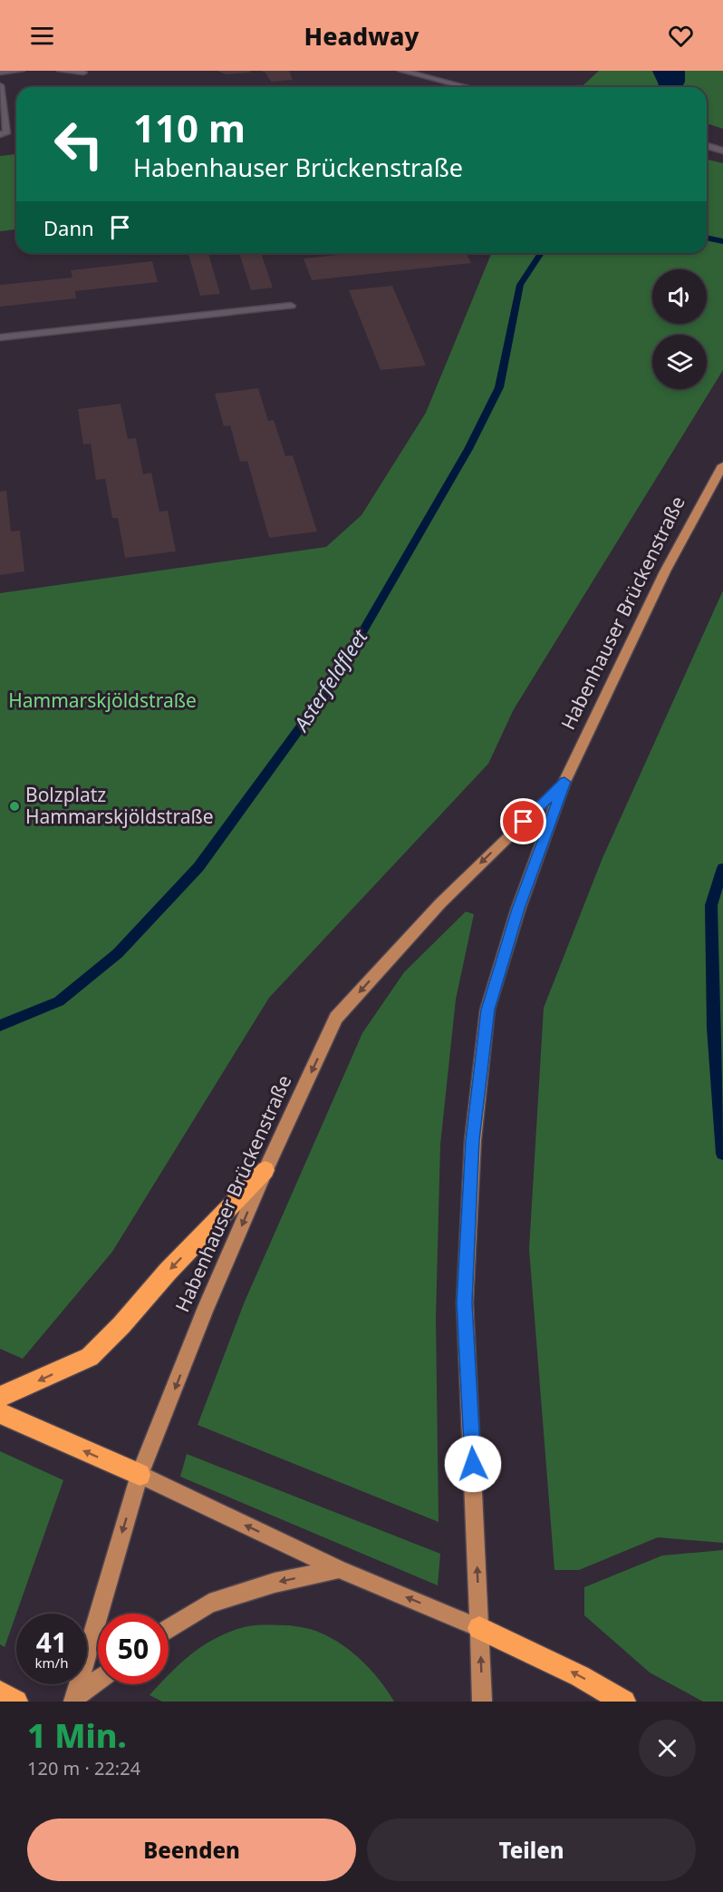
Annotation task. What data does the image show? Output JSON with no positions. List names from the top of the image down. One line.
{"streets":{"main road":["Habenhauser Brückenstraße"]},"water":["Asterfeldfleet"],"parks":["Hammarskjöldstraße"],"places":["Bolzplatz Hammarskjöldstraße"],"page":{"header":"Headway","turn":["110 m","Habenhauser Brückenstraße"],"then":"Dann","speed":"41 km/h","limit":"50","heading":["1 Min.","120 m · 22:24"],"buttons":["Beenden","Teilen"]}}
